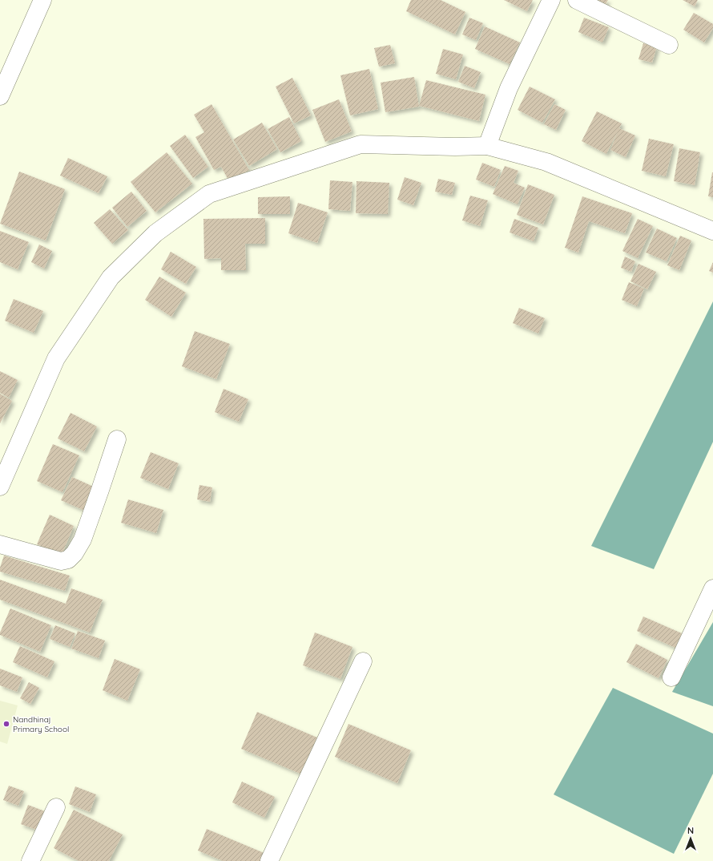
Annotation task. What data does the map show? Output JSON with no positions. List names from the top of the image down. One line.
{"places":["Nandhinaj Primary School"],"north":"top"}
